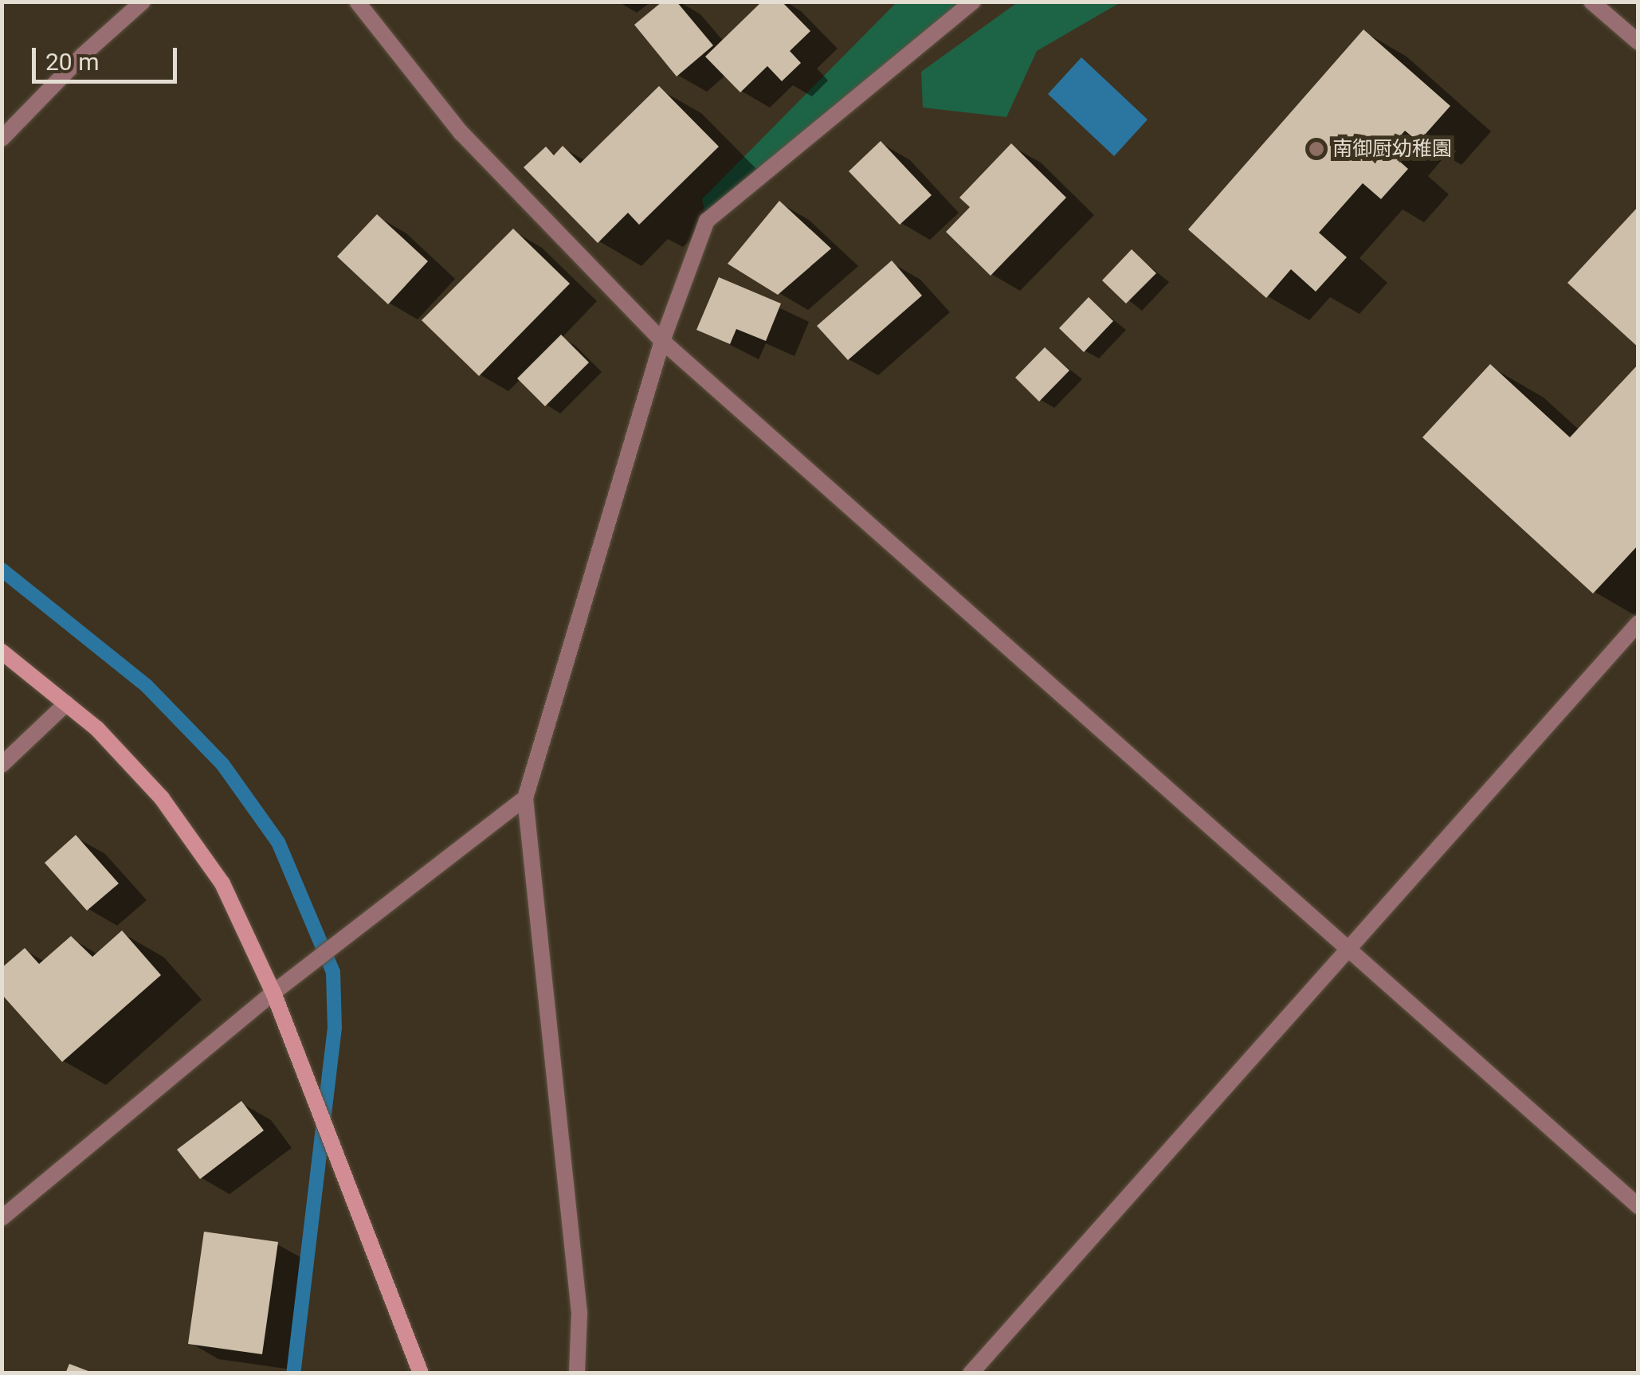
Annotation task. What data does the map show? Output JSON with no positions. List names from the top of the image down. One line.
{"places":["南御厨幼稚園"],"scale_bar":"20 m"}
